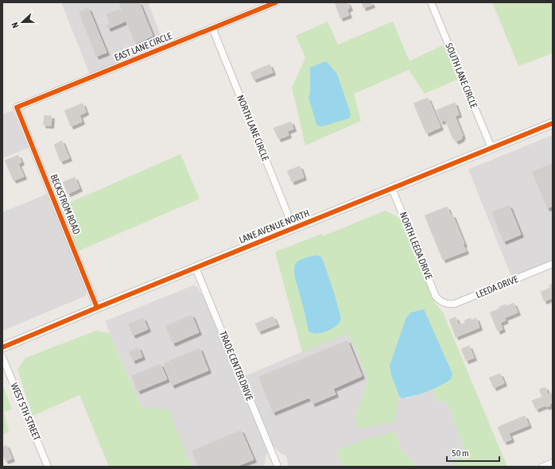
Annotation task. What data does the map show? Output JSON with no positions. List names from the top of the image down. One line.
{"streets":{"main road":["LANE AVENUE NORTH"],"street":["EAST LANE CIRCLE","SOUTH LANE CIRCLE","NORTH LANE CIRCLE","BECKSTROM ROAD","NORTH LEEDA DRIVE","LEEDA DRIVE","TRADE CENTER DRIVE","WEST 5TH STREET"]},"crossings":[["EAST LANE CIRCLE","NORTH LANE CIRCLE"],["EAST LANE CIRCLE","BECKSTROM ROAD"],["SOUTH LANE CIRCLE","LANE AVENUE NORTH"],["NORTH LANE CIRCLE","LANE AVENUE NORTH"],["BECKSTROM ROAD","LANE AVENUE NORTH"],["LANE AVENUE NORTH","NORTH LEEDA DRIVE"],["LANE AVENUE NORTH","TRADE CENTER DRIVE"],["NORTH LEEDA DRIVE","LEEDA DRIVE"]],"scale_bar":"50 m","north":"left"}
